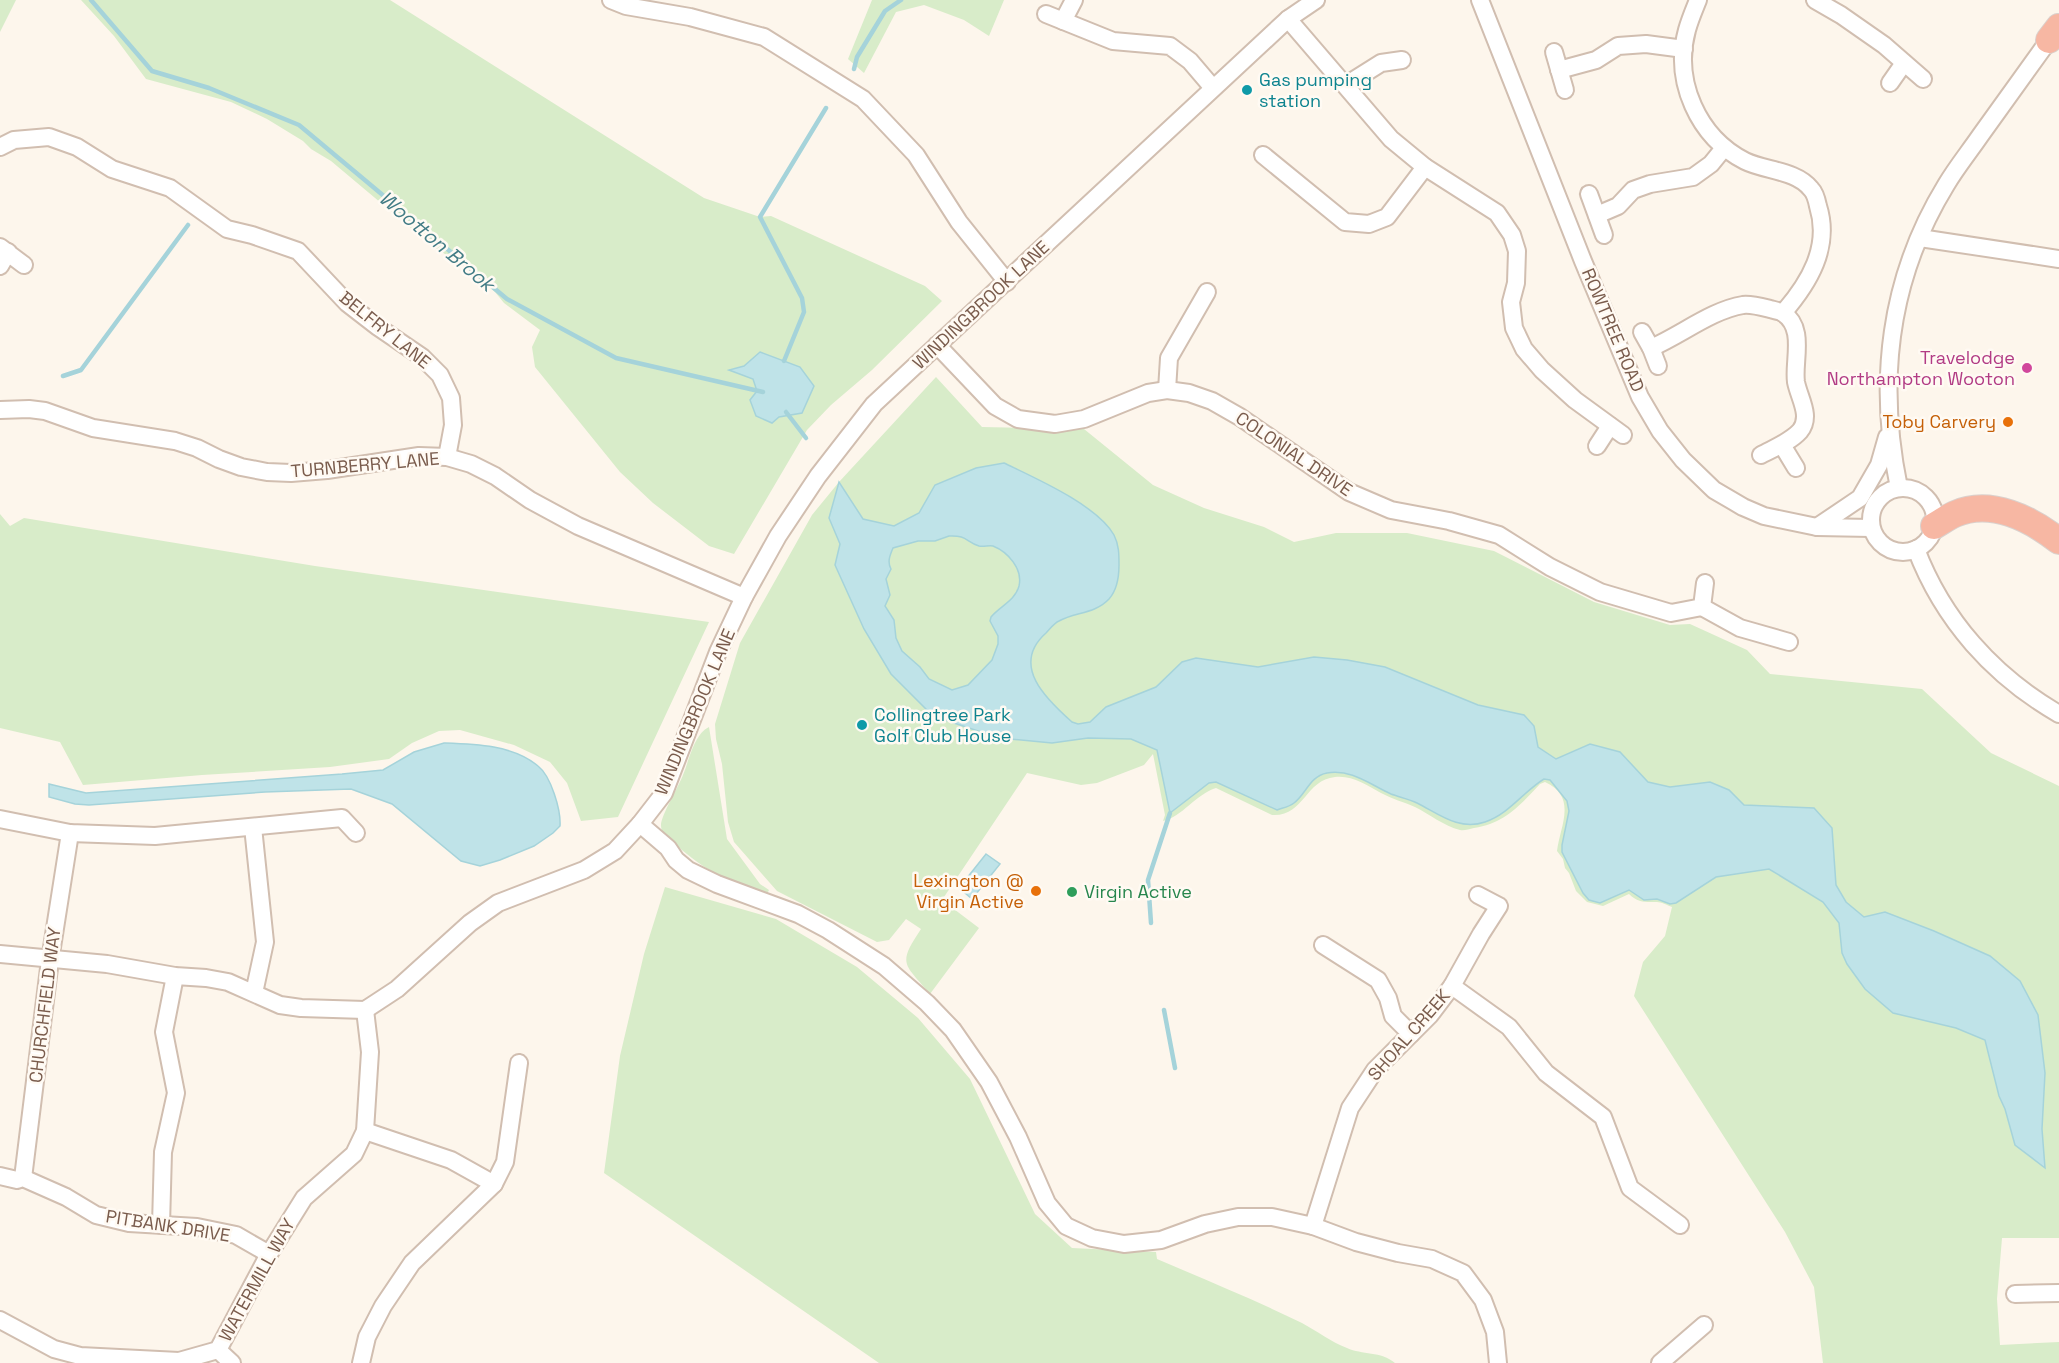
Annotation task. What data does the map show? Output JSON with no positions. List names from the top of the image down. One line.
{"streets":{"street":["WINDINGBROOK LANE","BELFRY LANE","ROWTREE ROAD","COLONIAL DRIVE","TURNBERRY LANE","CHURCHFIELD WAY","SHOAL CREEK","PITBANK DRIVE","WATERMILL WAY"]},"crossings":[["WINDINGBROOK LANE","COLONIAL DRIVE"],["WINDINGBROOK LANE","TURNBERRY LANE"],["BELFRY LANE","TURNBERRY LANE"],["CHURCHFIELD WAY","PITBANK DRIVE"],["PITBANK DRIVE","WATERMILL WAY"]],"water":["Wootton Brook"],"places":["Gas pumping station","Travelodge Northampton Wooton","Toby Carvery","Collingtree Park Golf Club House","Lexington @ Virgin Active","Virgin Active"]}
